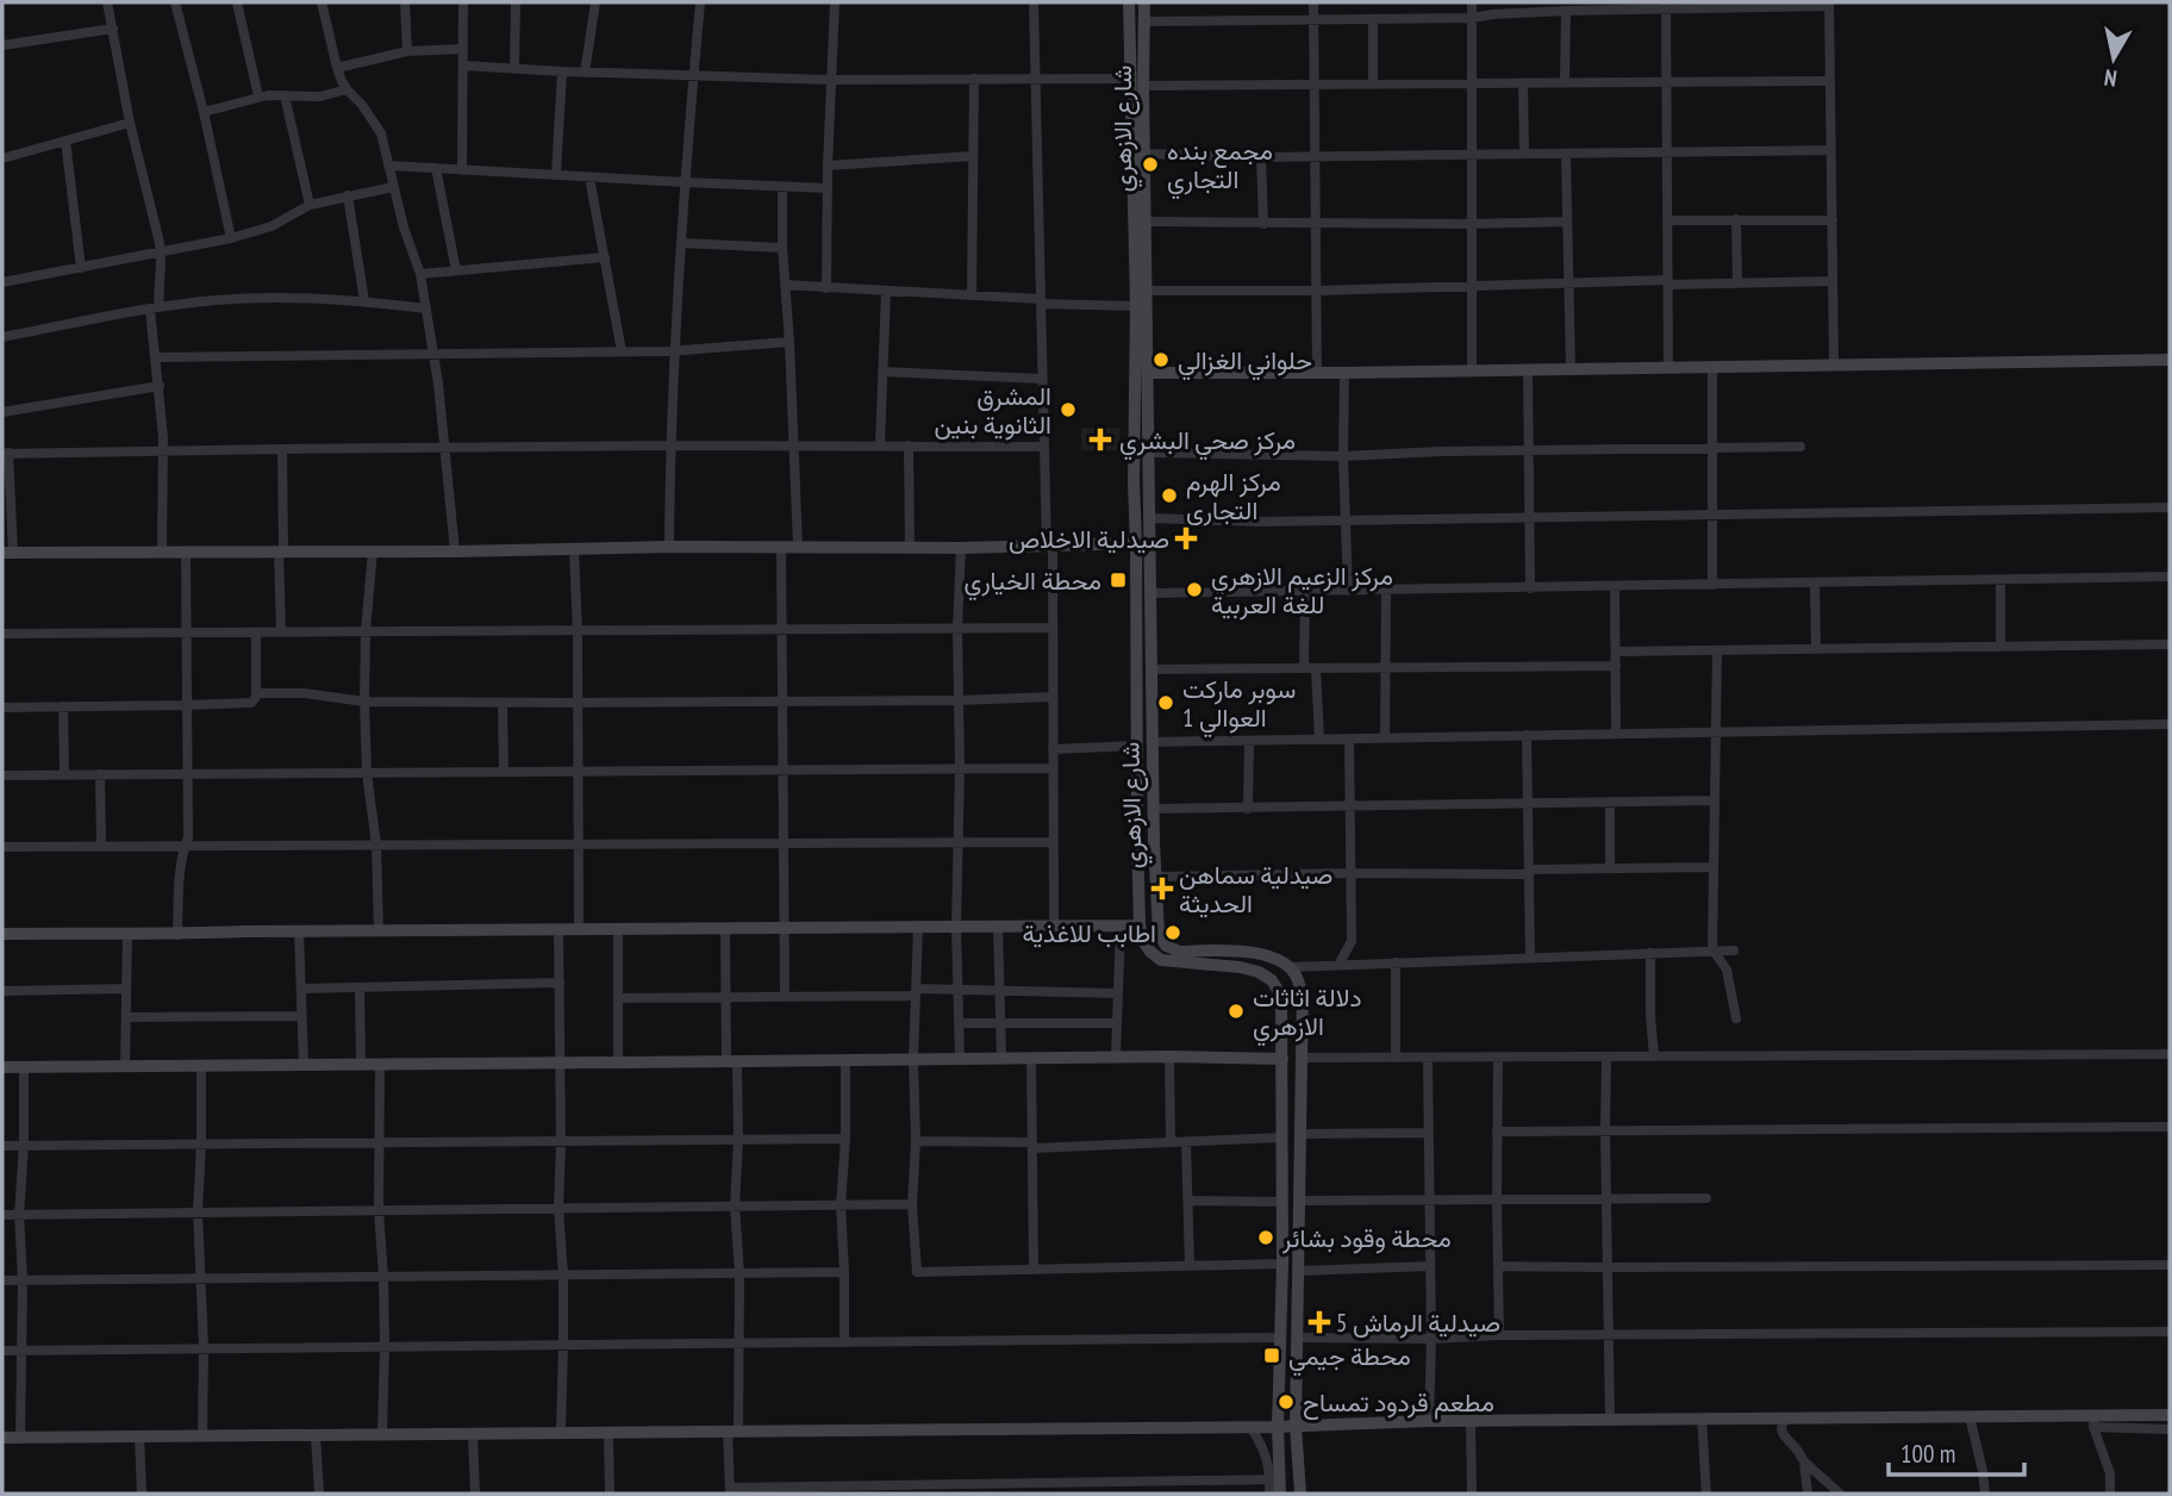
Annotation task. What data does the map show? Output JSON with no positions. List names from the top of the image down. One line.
{"streets":{"street":["شارع الازهري"]},"places":{"other":["مجمع بنده التجاري","حلواني الغزالي","المشرق الثانوية بنين","مركز الهرم التجارى","مركز الزعيم الازهري للغة العربية","سوبر ماركت العوالي 1","اطابب للاغذية","دلالة اثاثات الازهري","محطة وقود بشائر","مطعم قردود تمساح"],"health":["مركز صحي البشري","صيدلية الاخلاص","صيدلية سماهن الحديثة","صيدلية الرماش 5"],"transit":["محطة الخياري","محطة جيمي"]},"scale_bar":"100 m","north":"bottom"}
